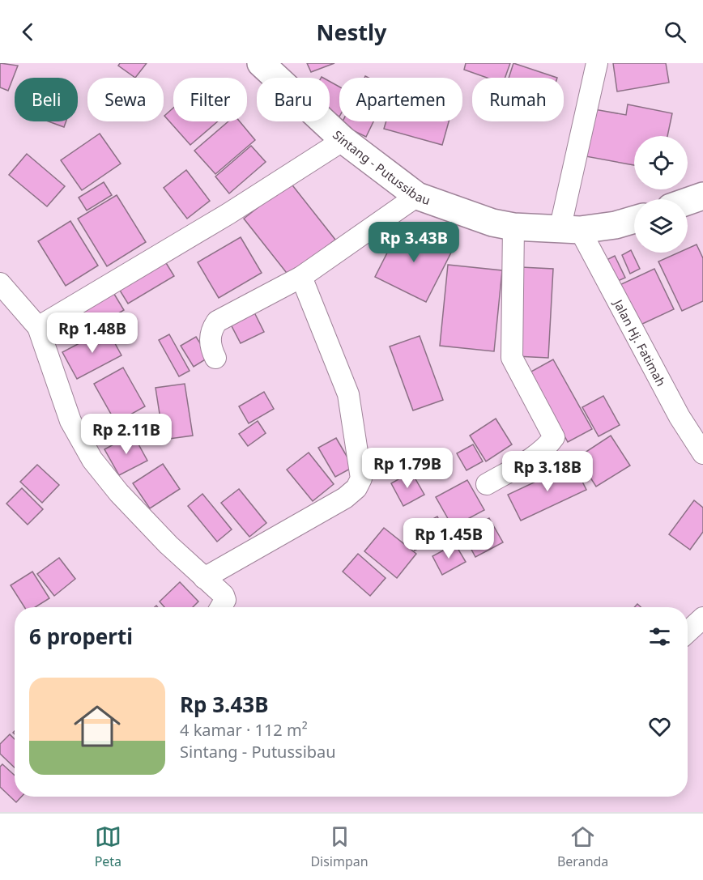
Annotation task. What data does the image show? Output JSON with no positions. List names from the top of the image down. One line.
{"streets":{"highway":["Sintang - Putussibau"],"street":["Jalan Hj. Fatimah"]},"crossings":[["Sintang - Putussibau","Jalan Hj. Fatimah"]],"page":{"header":"Nestly","chip":["Beli","Sewa","Filter","Baru","Apartemen","Rumah"],"price":["Rp 3.43B","Rp 1.48B","Rp 2.11B","Rp 1.79B","Rp 3.18B","Rp 1.45B"],"heading":"6 properti","list":[{"name":"Rp 3.43B","note":"4 kamar · 112 m² · Sintang - Putussibau"}],"tabs":["Peta","Disimpan","Beranda"]}}
